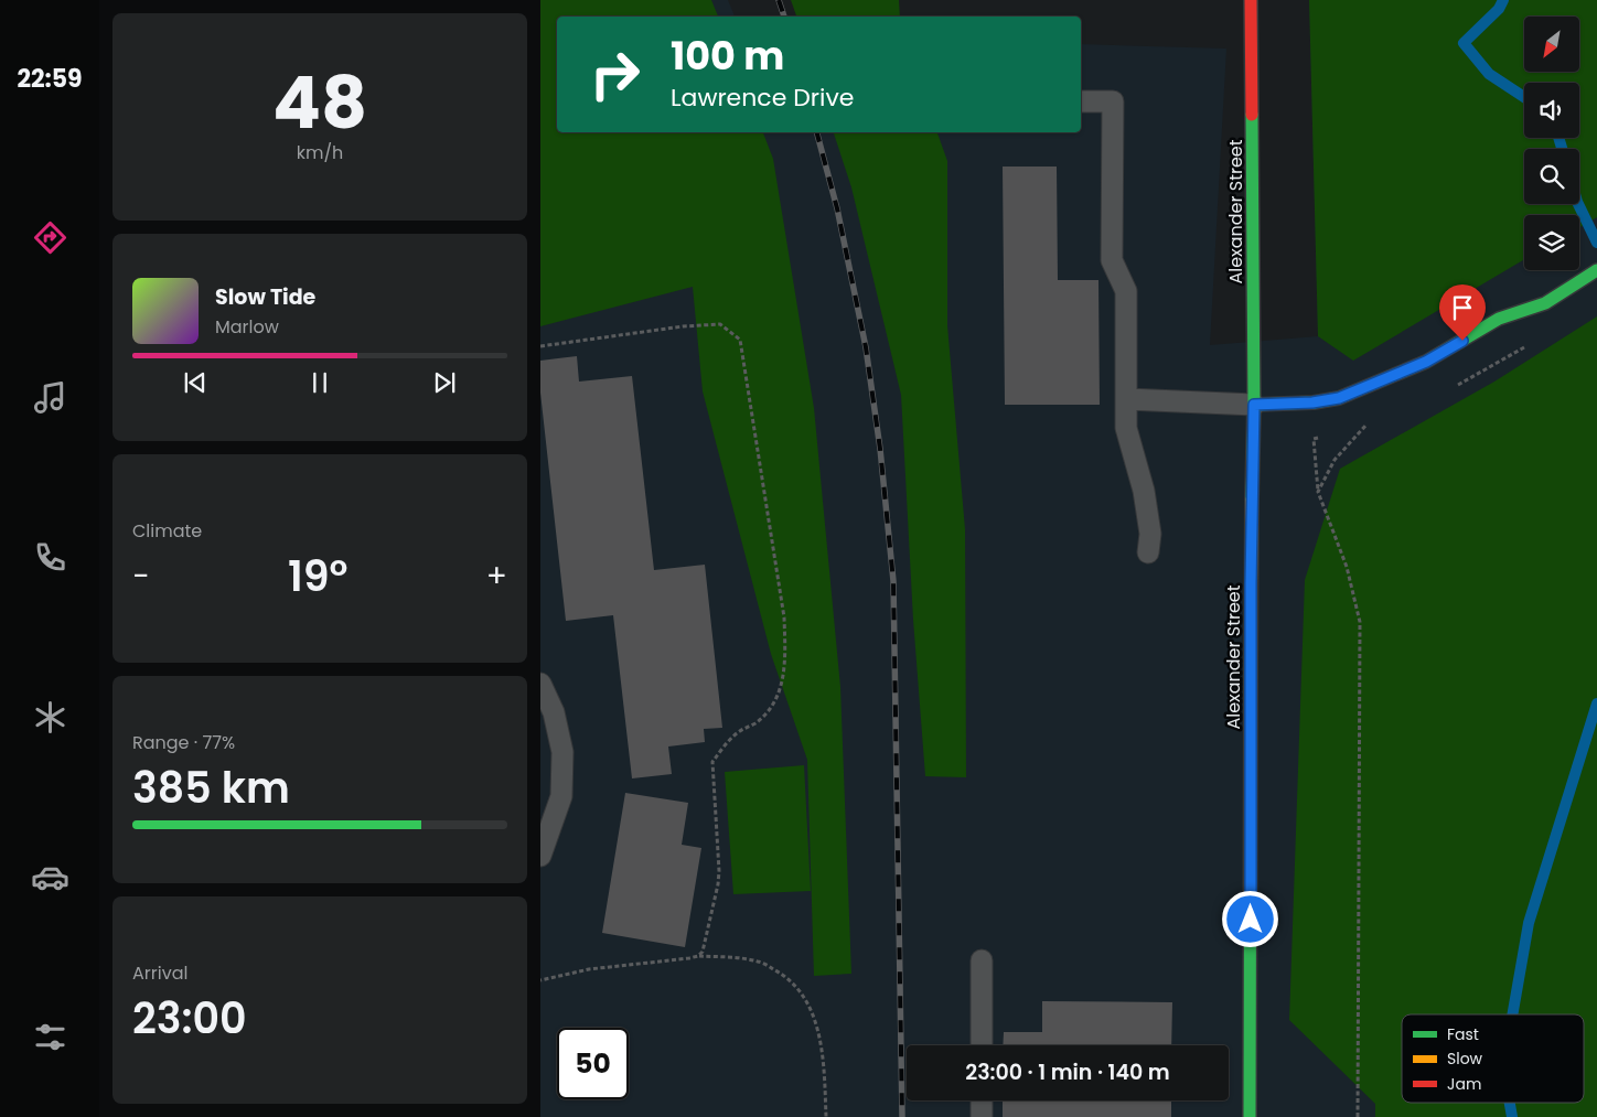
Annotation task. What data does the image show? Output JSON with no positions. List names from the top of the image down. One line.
{"streets":{"main road":["Alexander Street"]},"legend":["Fast","Slow","Jam"],"north":"bottom left","page":{"tabs":"22:59","tile":[["48","km/h"],"Climate",["Range · 77%","385 km"],["Arrival","23:00"]],"turn":["100 m","Lawrence Drive"],"song":["Slow Tide","Marlow"],"heat":["−","19°","+"],"limit":"50","trip":"23:00 · 1 min · 140 m"}}
